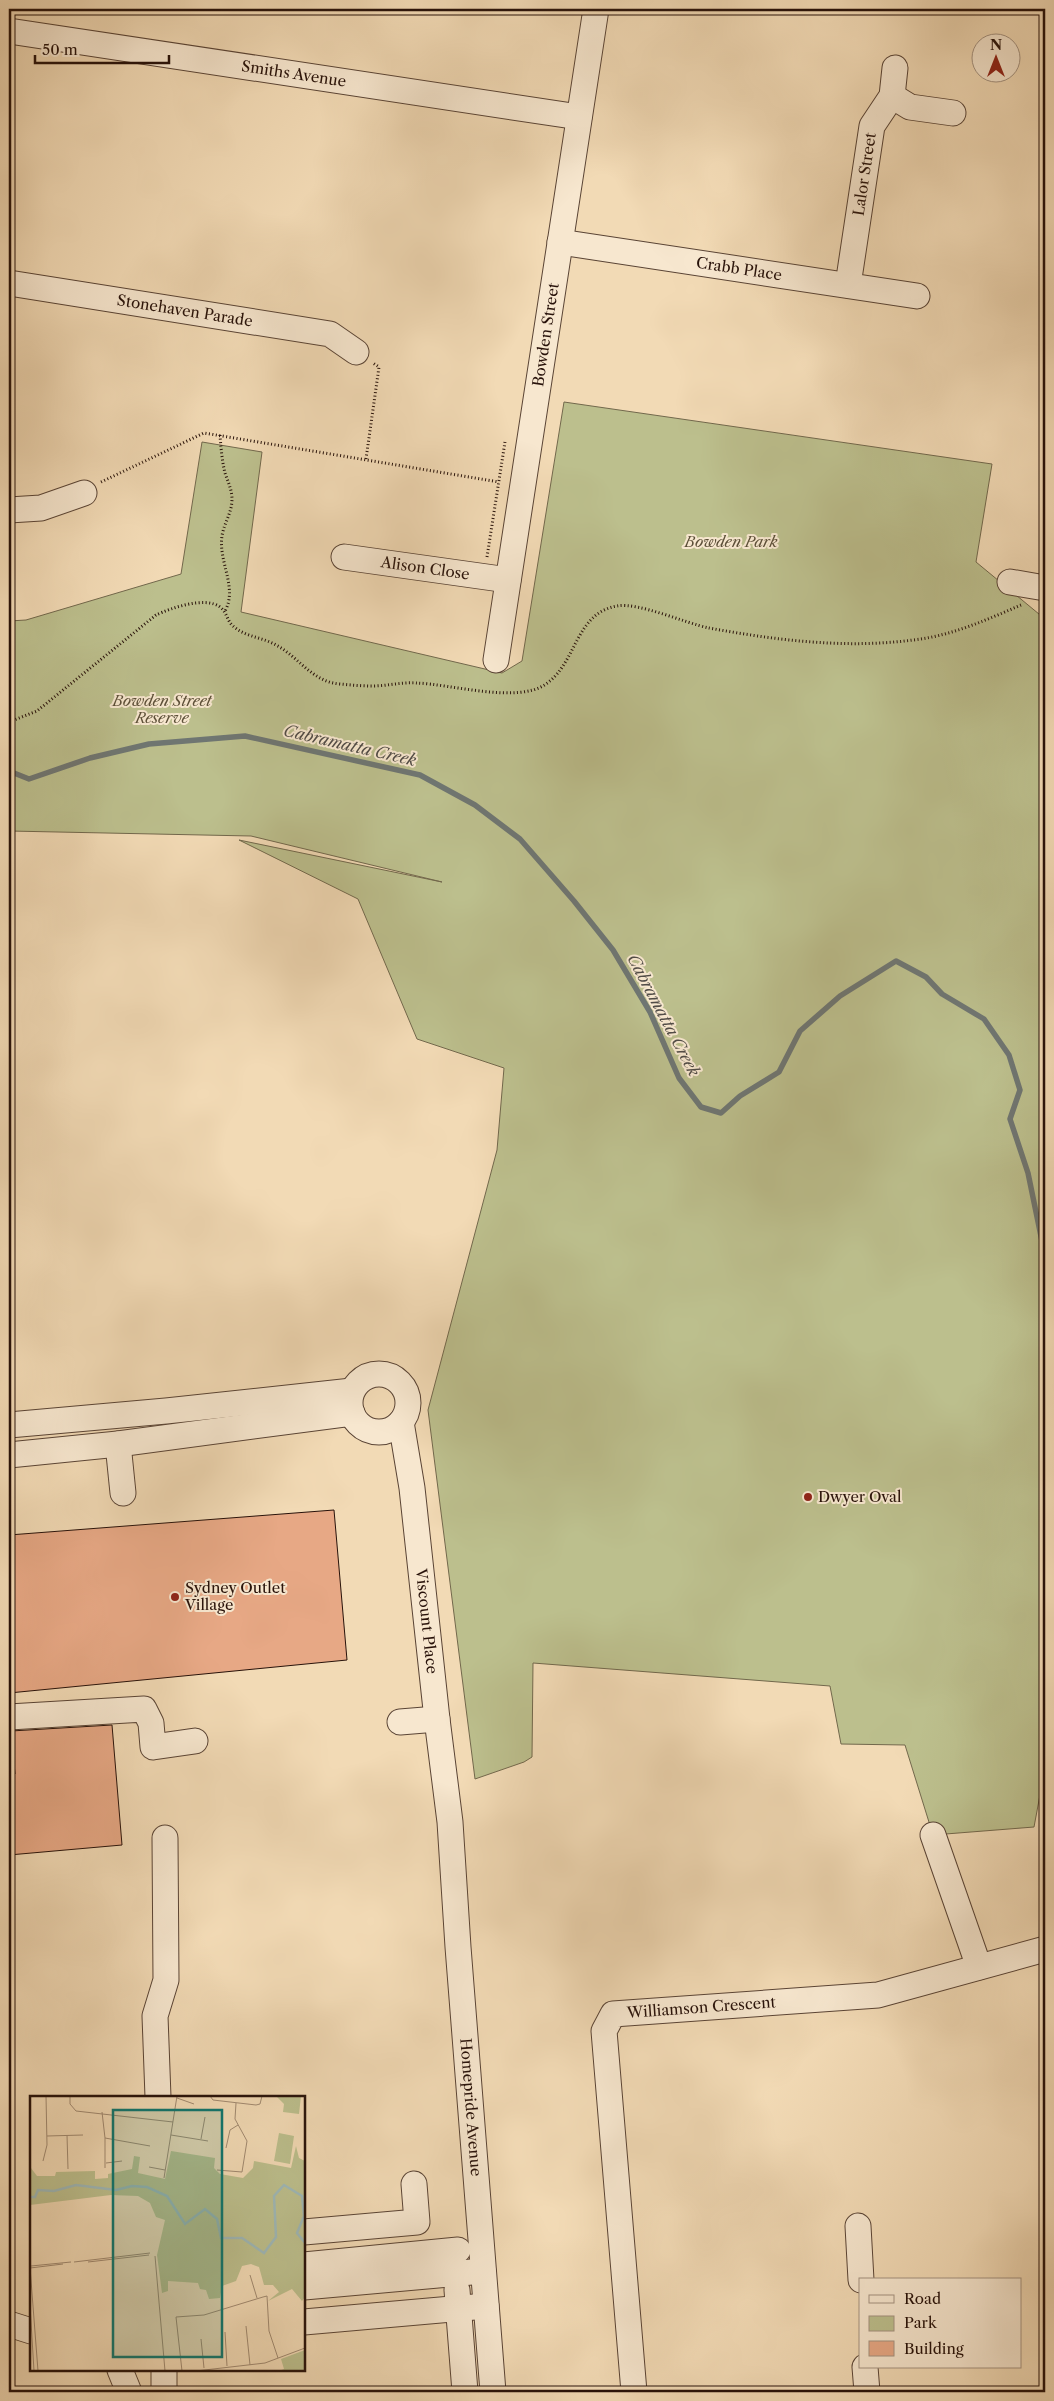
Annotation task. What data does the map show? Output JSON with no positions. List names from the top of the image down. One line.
{"streets":{"street":["Smiths Avenue","Lalor Street","Crabb Place","Stonehaven Parade","Bowden Street","Alison Close","Viscount Place","Williamson Crescent","Homepride Avenue"]},"crossings":[["Smiths Avenue","Bowden Street"],["Lalor Street","Crabb Place"],["Crabb Place","Bowden Street"],["Bowden Street","Alison Close"],["Viscount Place","Homepride Avenue"]],"water":["Cabramatta Creek"],"parks":["Bowden Park","Bowden Street Reserve"],"places":["Dwyer Oval","Sydney Outlet Village"],"legend":["Road","Park","Building"],"scale_bar":"50 m","north":"top"}
